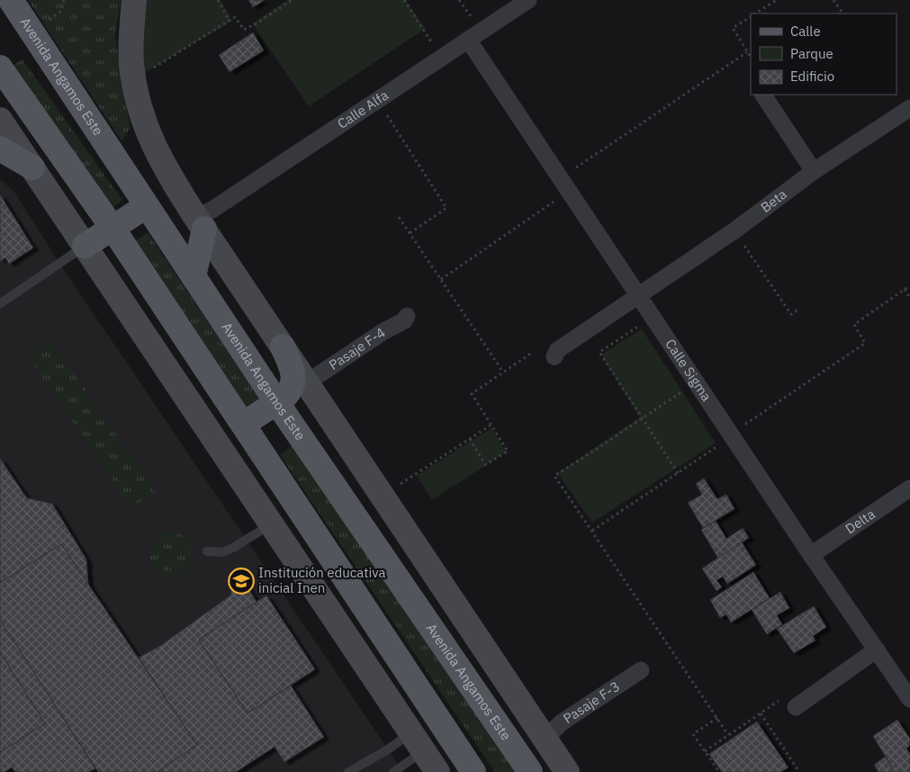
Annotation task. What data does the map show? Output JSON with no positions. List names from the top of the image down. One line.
{"streets":{"main road":["Avenida Angamos Este"],"street":["Calle Alfa","Beta","Pasaje F-4","Calle Sigma","Delta","Pasaje F-3"]},"crossings":[["Calle Alfa","Calle Sigma"],["Beta","Calle Sigma"],["Calle Sigma","Delta"]],"places":{"school or university":["Institución educativa inicial Inen"]},"legend":["Calle","Parque","Edificio"]}
